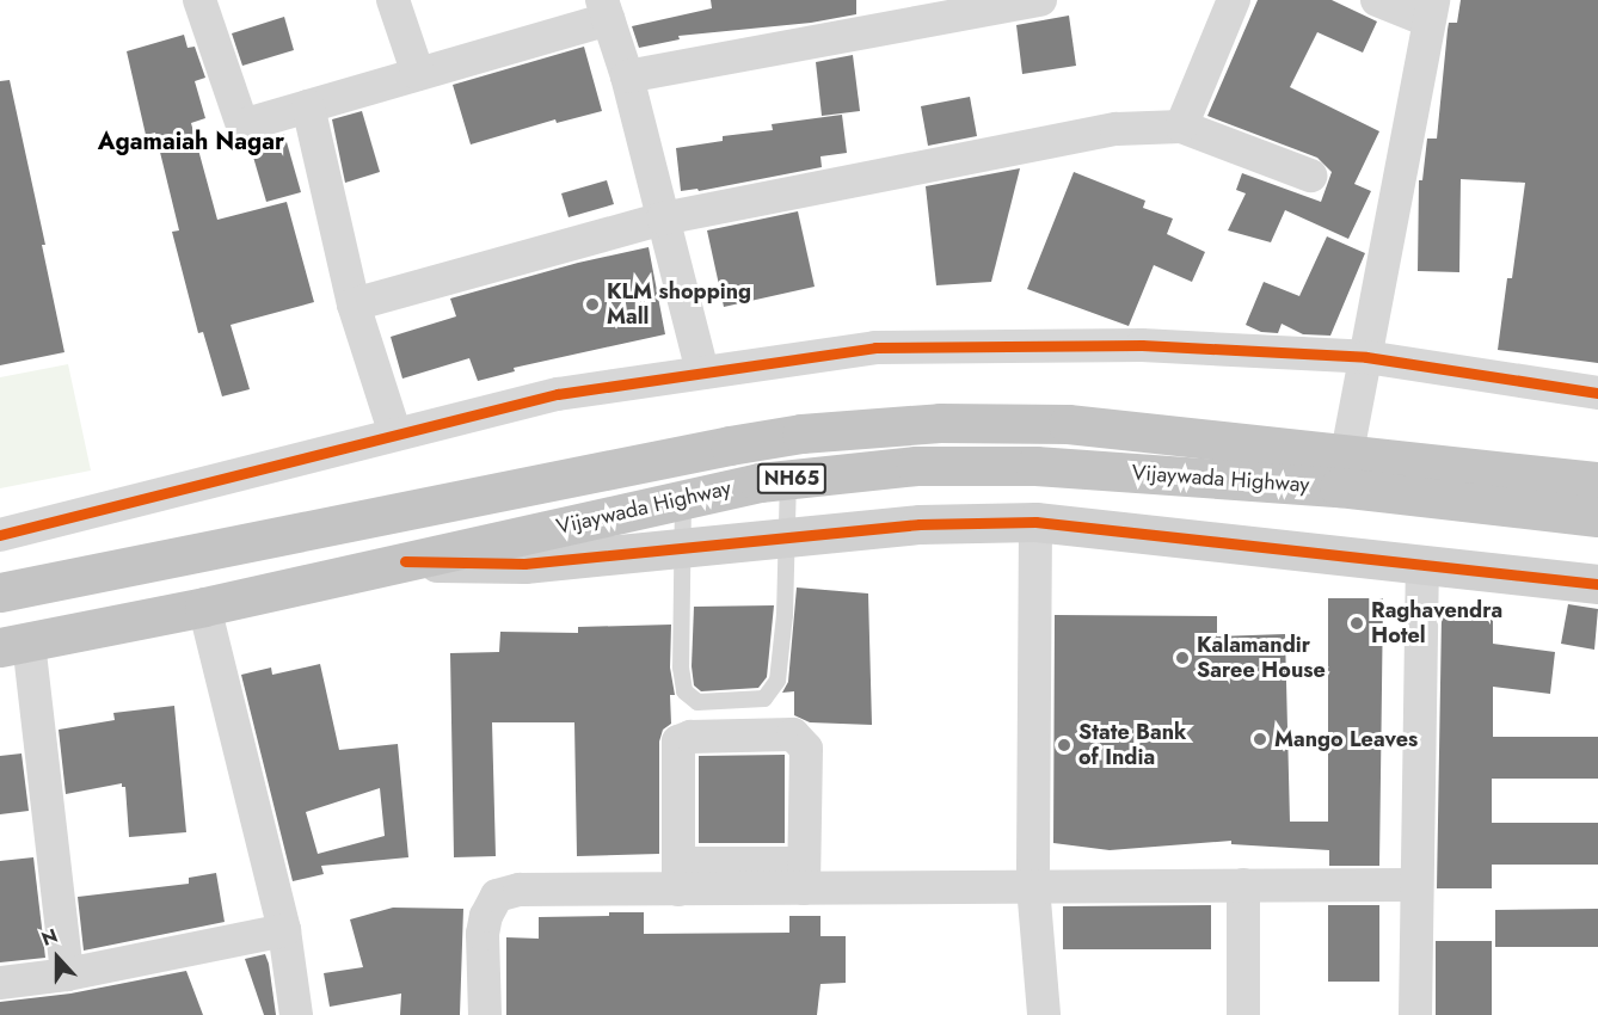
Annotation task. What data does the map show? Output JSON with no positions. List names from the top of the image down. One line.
{"streets":{"highway":["NH65","Vijaywada Highway"]},"districts":["Agamaiah Nagar"],"places":["KLM shopping Mall","Raghavendra Hotel","Kalamandir Saree House","Mango Leaves","State Bank of India"],"north":"top"}
